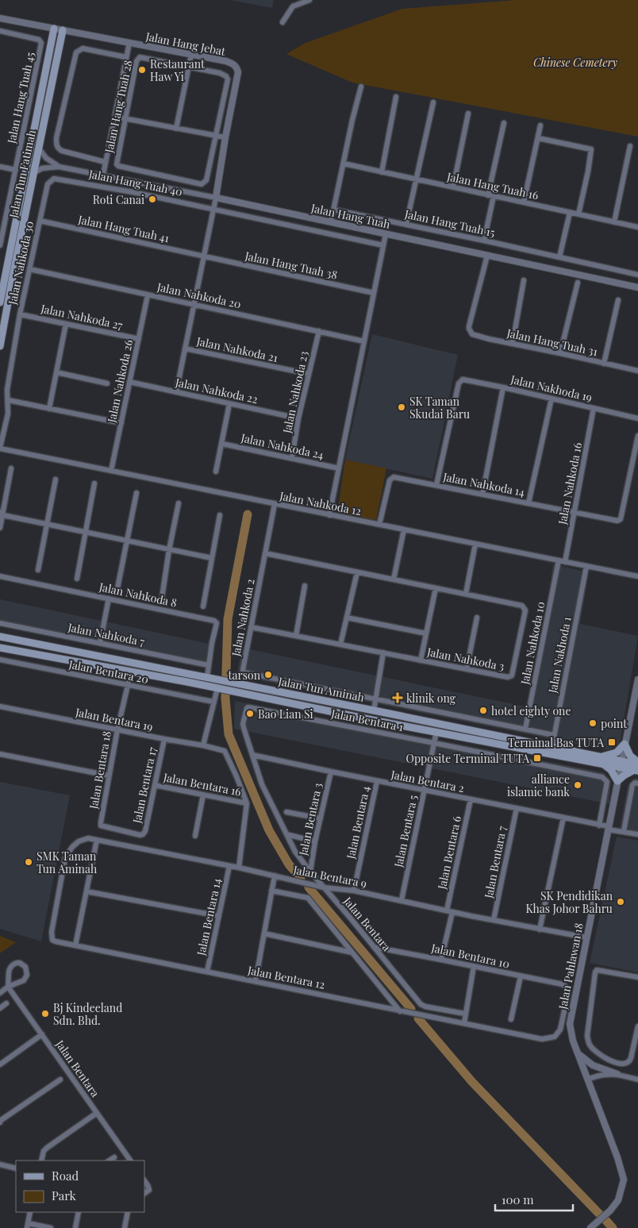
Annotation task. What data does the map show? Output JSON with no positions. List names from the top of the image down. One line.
{"streets":{"main road":["Jalan Tun Fatimah","Jalan Tun Aminah"],"street":["Jalan Hang Jebat","Jalan Hang Tuah 45","Jalan Hang Tuah 28","Jalan Hang Tuah 40","Jalan Hang Tuah 16","Jalan Hang Tuah","Jalan Hang Tuah 15","Jalan Hang Tuah 41","Jalan Nahkoda 30","Jalan Hang Tuah 38","Jalan Nahkoda 20","Jalan Nahkoda 27","Jalan Hang Tuah 31","Jalan Nahkoda 21","Jalan Nahkoda 26","Jalan Nakhoda 19","Jalan Nahkoda 22","Jalan Nahkoda 23","Jalan Nahkoda 24","Jalan Nahkoda 16","Jalan Nahkoda 14","Jalan Nahkoda 12","Jalan Nahkoda 8","Jalan Nahkoda 2","Jalan Nahkoda 7","Jalan Nahkoda 10","Jalan Nakhoda 1","Jalan Nahkoda 3","Jalan Bentara 20","Jalan Bentara 19","Jalan Bentara 1","Jalan Bentara 18","Jalan Bentara 2","Jalan Bentara 16","Jalan Bentara 17","Jalan Bentara 3","Jalan Bentara 4","Jalan Bentara 5","Jalan Bentara 6","Jalan Bentara 7","Jalan Bentara 9","Jalan Bentara 14","Jalan Bentara","Jalan Bentara 10","Jalan Pahlawan 18","Jalan Bentara 12"]},"crossings":[["Jalan Hang Jebat","Jalan Tun Fatimah"],["Jalan Hang Jebat","Jalan Hang Tuah"],["Jalan Tun Fatimah","Jalan Hang Tuah"],["Jalan Hang Tuah 40","Jalan Nahkoda 30"],["Jalan Hang Tuah","Jalan Hang Tuah 31"],["Jalan Hang Tuah 41","Jalan Nahkoda 30"],["Jalan Hang Tuah 41","Jalan Hang Tuah 38"],["Jalan Nahkoda 30","Jalan Nahkoda 20"],["Jalan Nahkoda 30","Jalan Nahkoda 27"],["Jalan Nahkoda 30","Jalan Nahkoda 12"],["Jalan Nahkoda 20","Jalan Nahkoda 26"],["Jalan Nahkoda 20","Jalan Nahkoda 23"],["Jalan Nahkoda 27","Jalan Nahkoda 26"],["Jalan Nahkoda 21","Jalan Nahkoda 23"],["Jalan Nahkoda 26","Jalan Nahkoda 22"],["Jalan Nahkoda 26","Jalan Nahkoda 12"],["Jalan Nakhoda 19","Jalan Nahkoda 16"],["Jalan Nakhoda 19","Jalan Nahkoda 14"],["Jalan Nahkoda 22","Jalan Nahkoda 23"],["Jalan Nahkoda 23","Jalan Nahkoda 24"],["Jalan Nahkoda 16","Jalan Nahkoda 14"],["Jalan Nahkoda 16","Jalan Nahkoda 12"],["Jalan Nahkoda 14","Jalan Nahkoda 12"],["Jalan Nahkoda 12","Jalan Nahkoda 2"],["Jalan Nahkoda 12","Jalan Nahkoda 10"],["Jalan Nahkoda 12","Jalan Nakhoda 1"],["Jalan Nahkoda 8","Jalan Nahkoda 7"],["Jalan Nahkoda 8","Jalan Tun Aminah"],["Jalan Nahkoda 2","Jalan Nahkoda 10"],["Jalan Nahkoda 2","Jalan Nakhoda 1"],["Jalan Nahkoda 2","Jalan Nahkoda 3"],["Jalan Nakhoda 1","Jalan Tun Aminah"],["Jalan Bentara 20","Jalan Bentara 18"],["Jalan Tun Aminah","Jalan Bentara 18"],["Jalan Tun Aminah","Jalan Pahlawan 18"],["Jalan Bentara 19","Jalan Bentara 18"],["Jalan Bentara 19","Jalan Bentara 16"],["Jalan Bentara 19","Jalan Bentara 17"],["Jalan Bentara 1","Jalan Bentara 2"],["Jalan Bentara 1","Jalan Bentara 5"],["Jalan Bentara 1","Jalan Bentara"],["Jalan Bentara 18","Jalan Bentara 17"],["Jalan Bentara 2","Jalan Bentara 3"],["Jalan Bentara 2","Jalan Bentara 4"],["Jalan Bentara 2","Jalan Bentara 5"],["Jalan Bentara 2","Jalan Bentara 6"],["Jalan Bentara 2","Jalan Bentara 7"],["Jalan Bentara 2","Jalan Bentara"],["Jalan Bentara 2","Jalan Pahlawan 18"],["Jalan Bentara 16","Jalan Bentara 17"],["Jalan Bentara 16","Jalan Bentara 9"],["Jalan Bentara 3","Jalan Bentara"],["Jalan Bentara 4","Jalan Bentara 9"],["Jalan Bentara 5","Jalan Bentara 9"],["Jalan Bentara 6","Jalan Bentara 9"],["Jalan Bentara 6","Jalan Bentara 10"],["Jalan Bentara 7","Jalan Bentara 9"],["Jalan Bentara 9","Jalan Bentara 14"],["Jalan Bentara 9","Jalan Bentara"],["Jalan Bentara 9","Jalan Pahlawan 18"],["Jalan Bentara 9","Jalan Bentara 12"],["Jalan Bentara 14","Jalan Bentara 12"],["Jalan Bentara","Jalan Bentara 10"],["Jalan Bentara 10","Jalan Bentara 12"]],"parks":["Chinese Cemetery"],"places":{"other":["Restaurant Haw Yi","Roti Canai","SK Taman Skudai Baru","tarson","hotel eighty one","Bao Lian Si","point","alliance islamic bank","SMK Taman Tun Aminah","SK Pendidikan Khas Johor Bahru","Bj Kindeeland Sdn. Bhd."],"health":["klinik ong"],"transit":["Terminal Bas TUTA","Opposite Terminal TUTA"]},"legend":["Road","Park"],"scale_bar":"100 m"}
